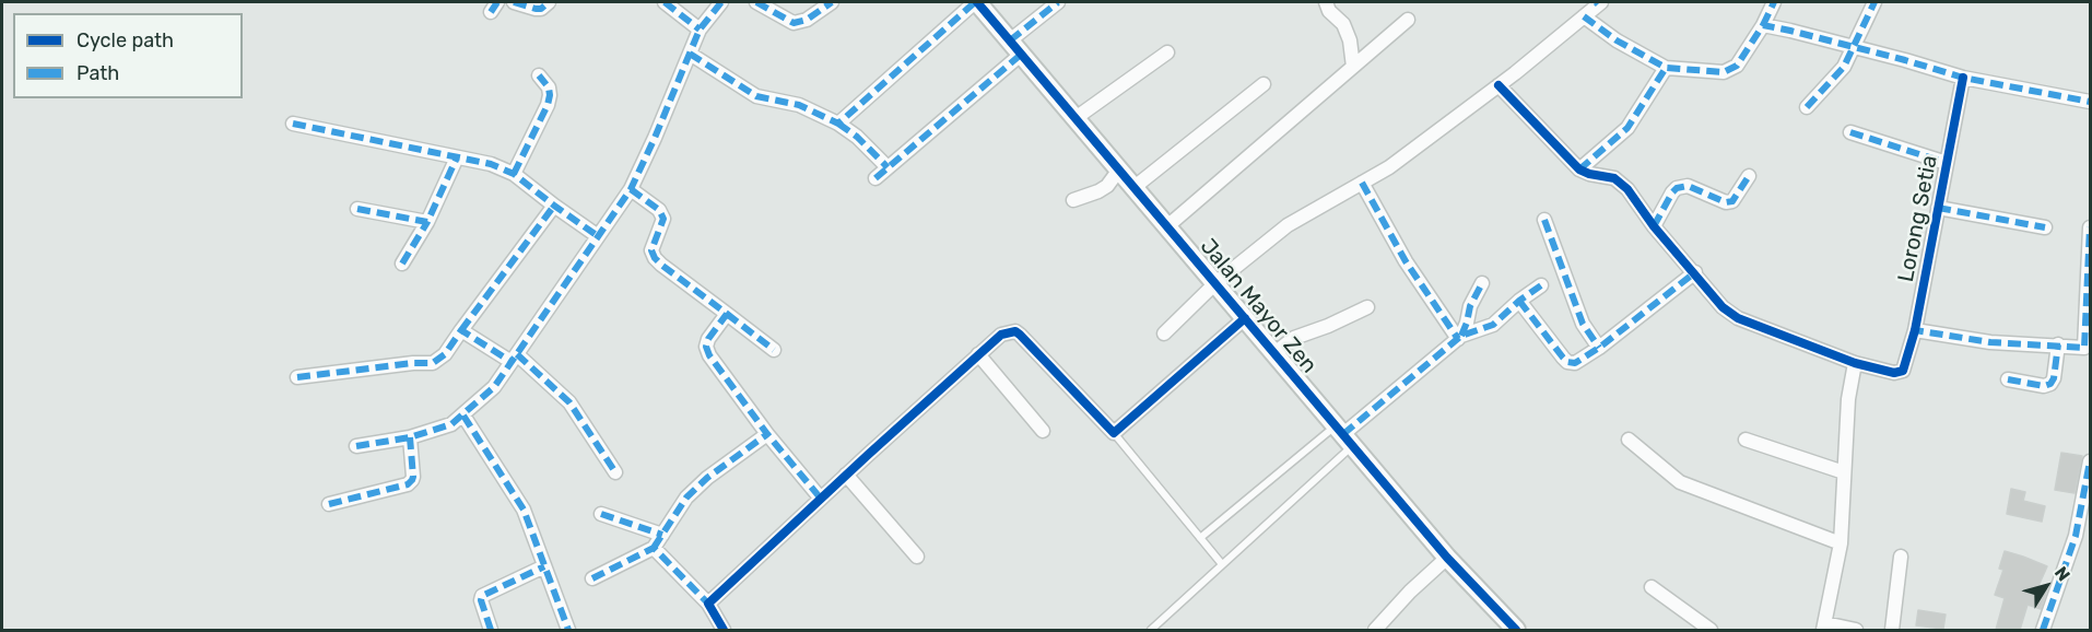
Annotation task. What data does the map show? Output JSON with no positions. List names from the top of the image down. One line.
{"streets":{"street":["Lorong Setia","Jalan Mayor Zen"]},"legend":["Cycle path","Path"],"north":"top right"}
